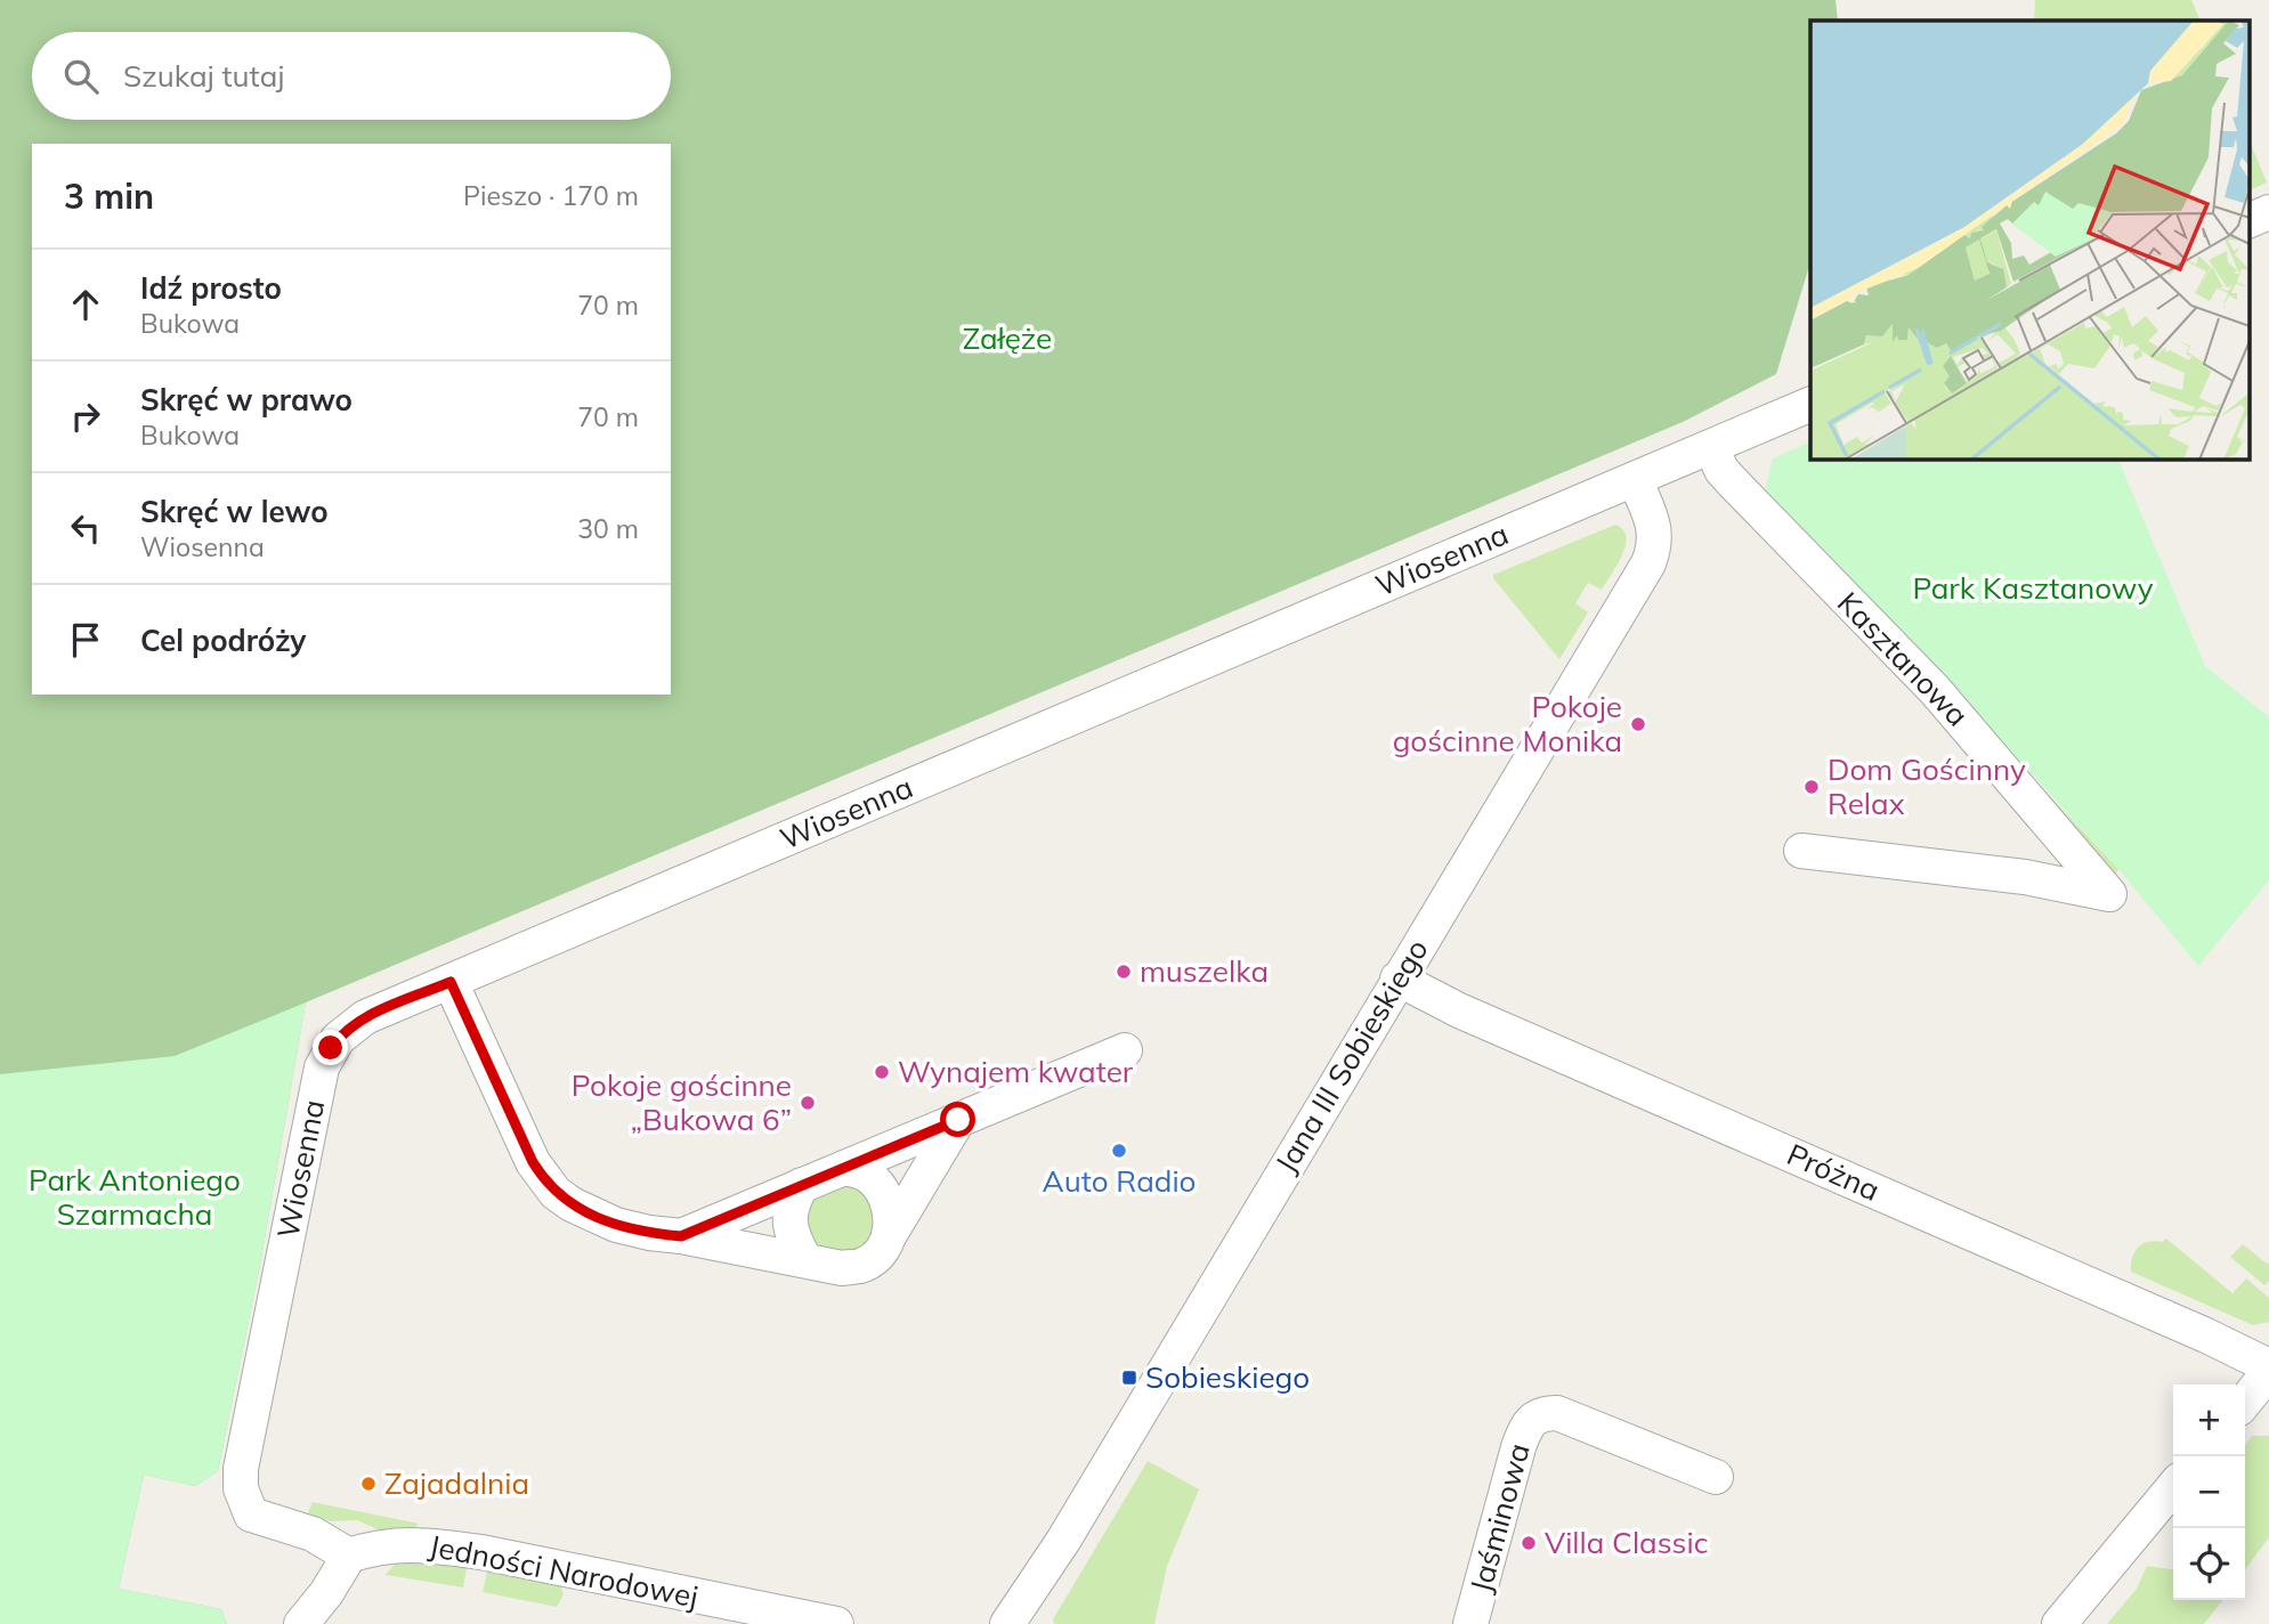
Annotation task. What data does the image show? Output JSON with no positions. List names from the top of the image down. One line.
{"streets":{"street":["Wiosenna","Kasztanowa","Jana III Sobieskiego","Próżna","Jaśminowa","Jedności Narodowej"]},"crossings":[["Wiosenna","Kasztanowa"],["Wiosenna","Jana III Sobieskiego"],["Wiosenna","Jedności Narodowej"],["Jana III Sobieskiego","Próżna"]],"parks":["Załęże","Park Kasztanowy","Park Antoniego Szarmacha"],"places":{"other":["Pokoje gościnne Monika","Dom Gościnny Relax","muszelka","Wynajem kwater","Pokoje gościnne „Bukowa 6”","Auto Radio","Zajadalnia","Villa Classic"],"transit":["Sobieskiego"]},"page":{"search":"Szukaj tutaj","heading":["3 min","Pieszo · 170 m"],"list":[["Idź prosto","Bukowa","70 m"],["Skręć w prawo","Bukowa","70 m"],["Skręć w lewo","Wiosenna","30 m"],"Cel podróży"],"map_buttons":["+","−"]}}
